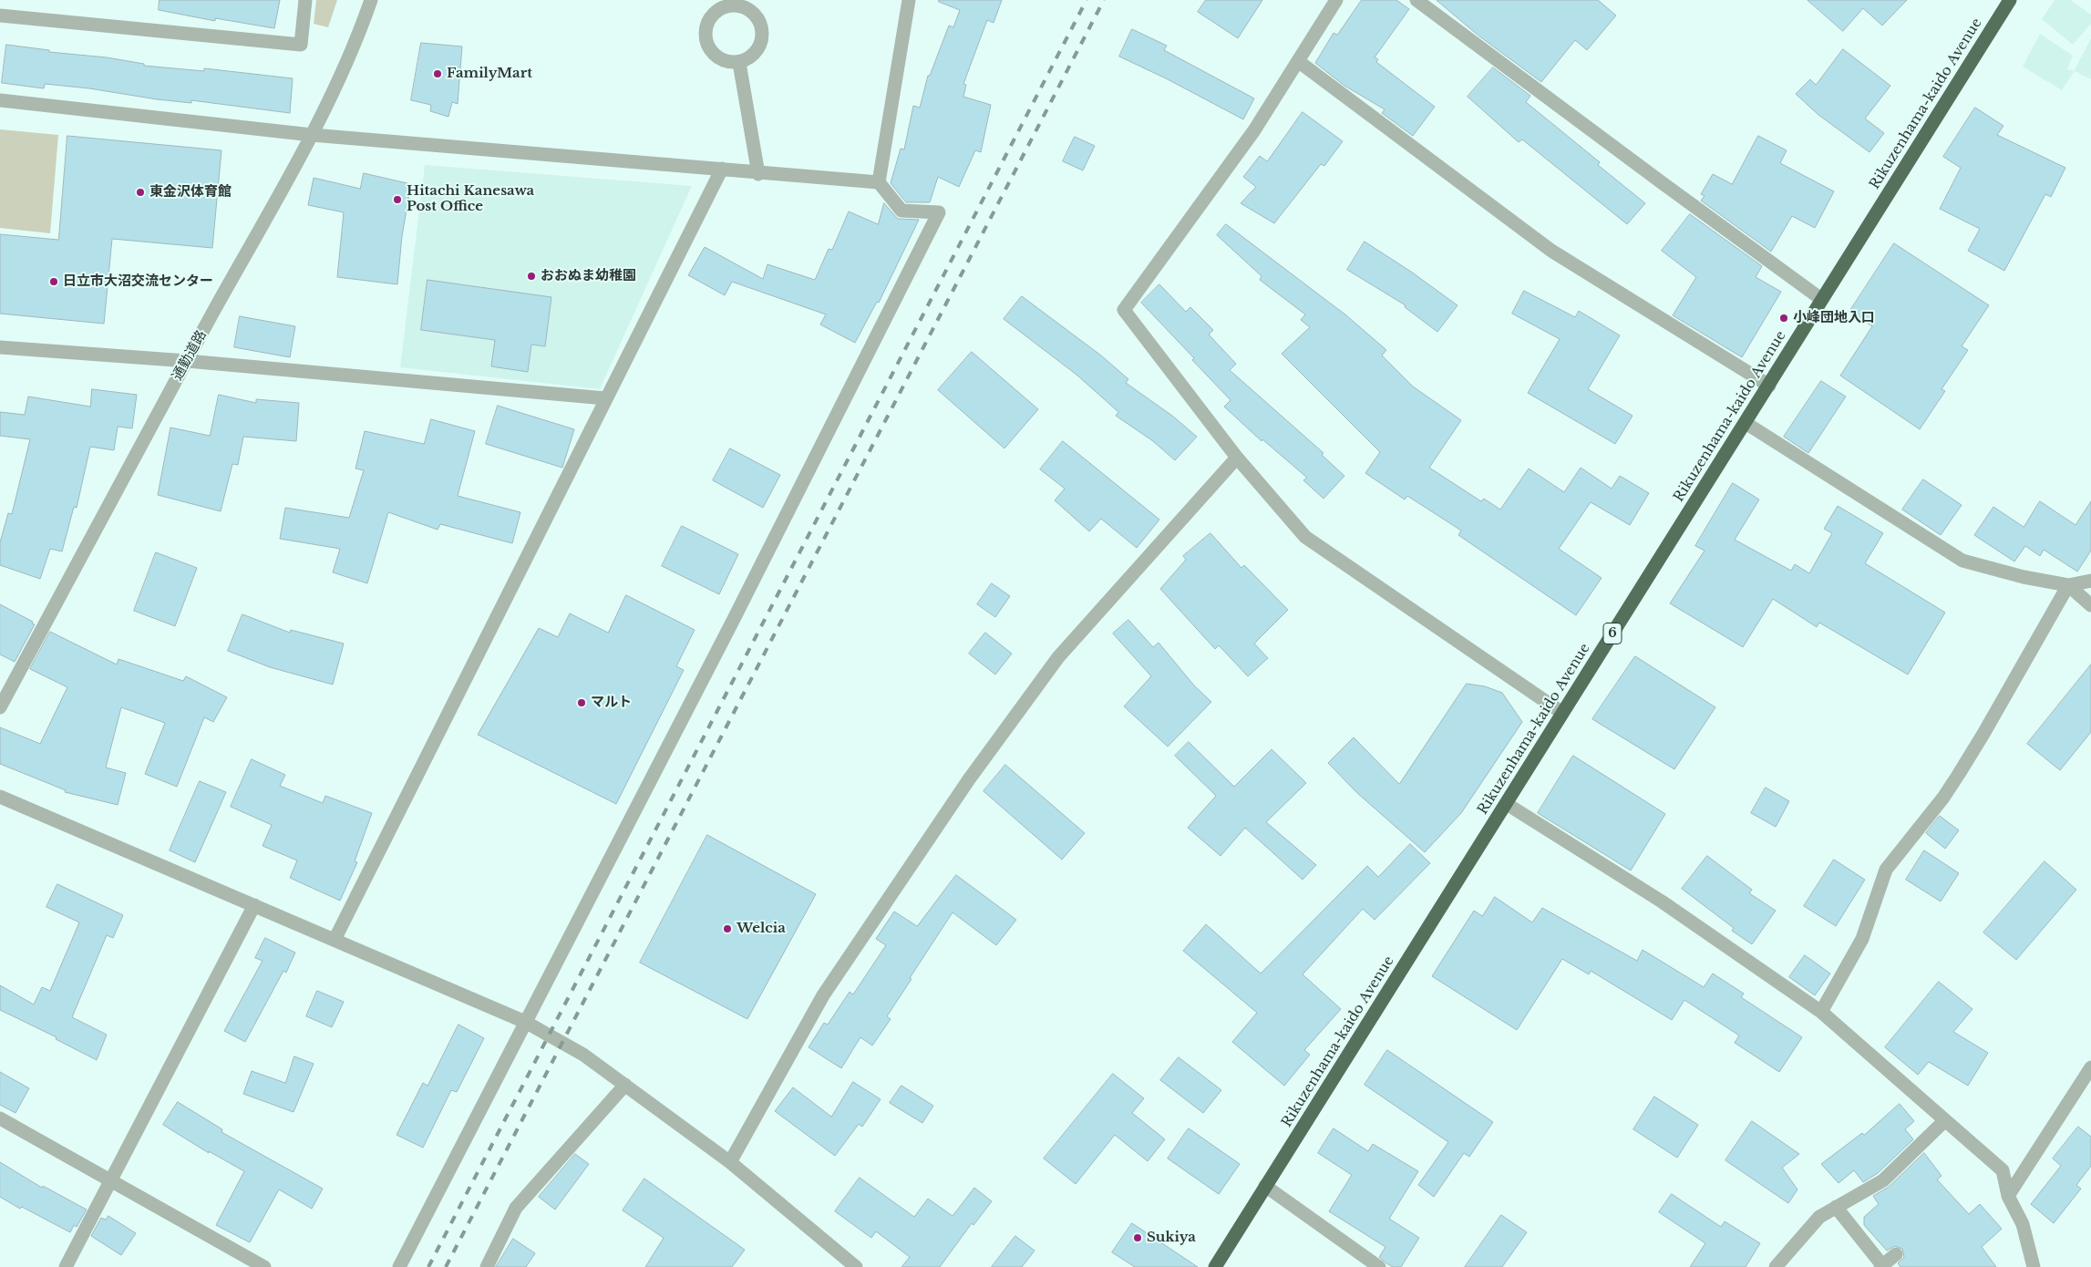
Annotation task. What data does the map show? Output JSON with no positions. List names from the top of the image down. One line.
{"streets":{"highway":["Rikuzenhama-kaido Avenue","6"],"street":["通勤道路"]},"places":["FamilyMart","東金沢体育館","Hitachi Kanesawa Post Office","おおぬま幼稚園","日立市大沼交流センター","小峰団地入口","マルト","Welcia","Sukiya"]}
